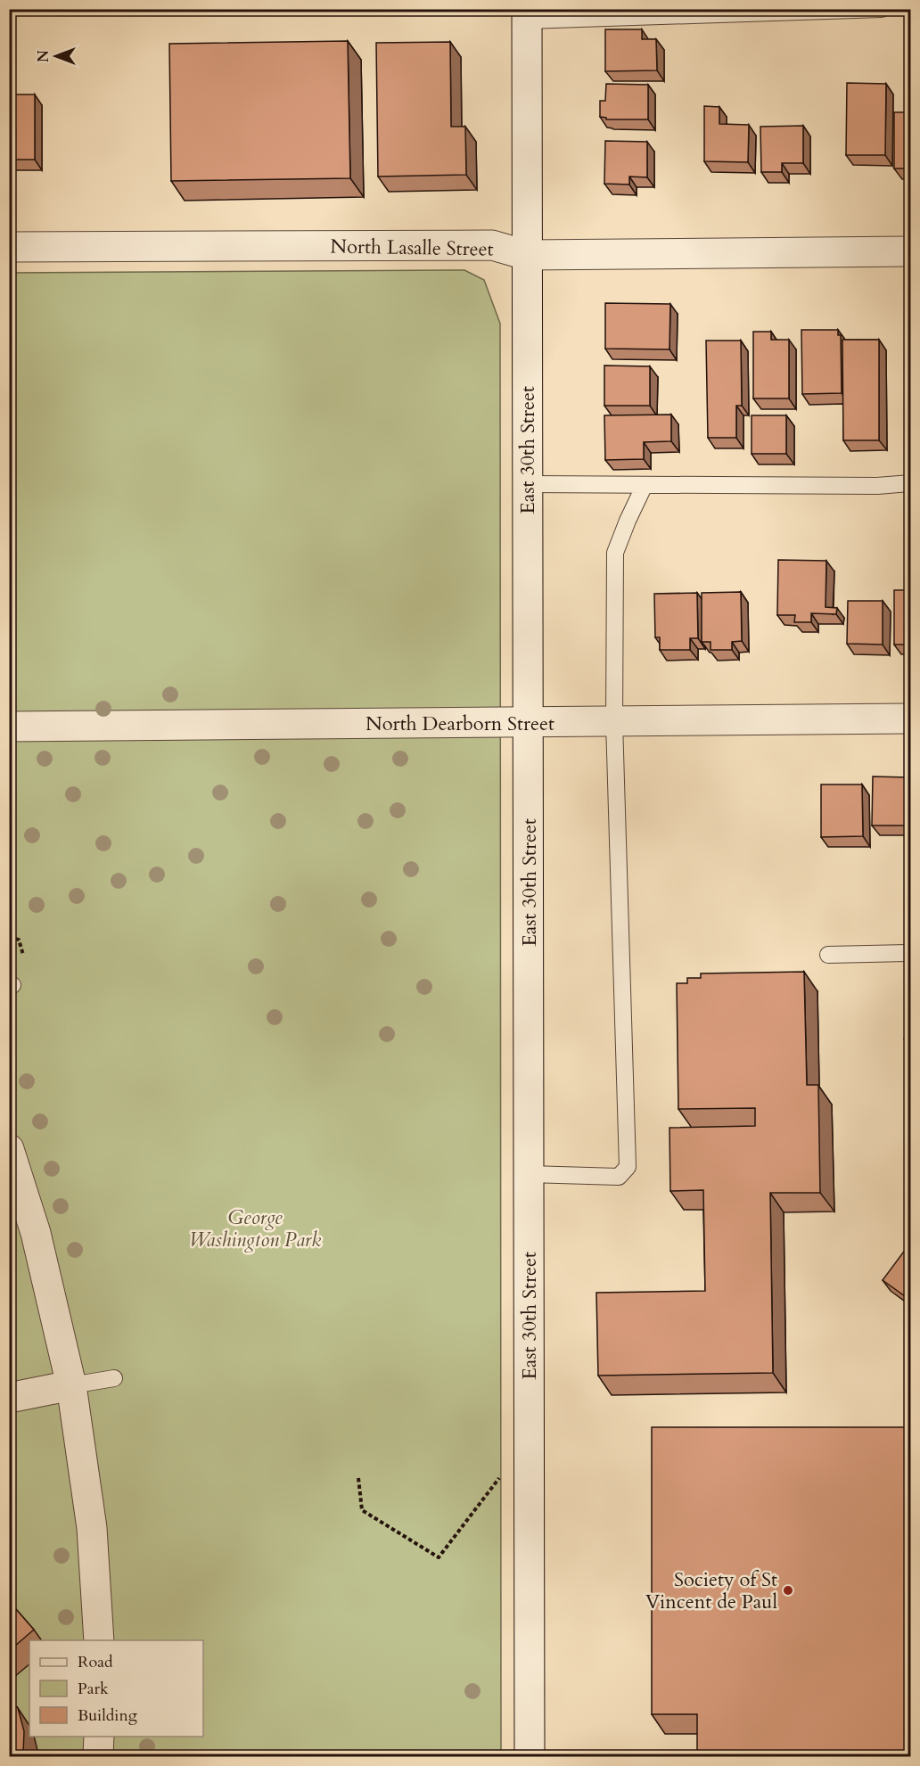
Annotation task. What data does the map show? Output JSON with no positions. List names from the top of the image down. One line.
{"streets":{"street":["North Lasalle Street","East 30th Street","North Dearborn Street"]},"crossings":[["North Lasalle Street","East 30th Street"],["East 30th Street","North Dearborn Street"]],"parks":["George Washington Park"],"places":["Society of St Vincent de Paul"],"legend":["Road","Park","Building"],"north":"left"}
